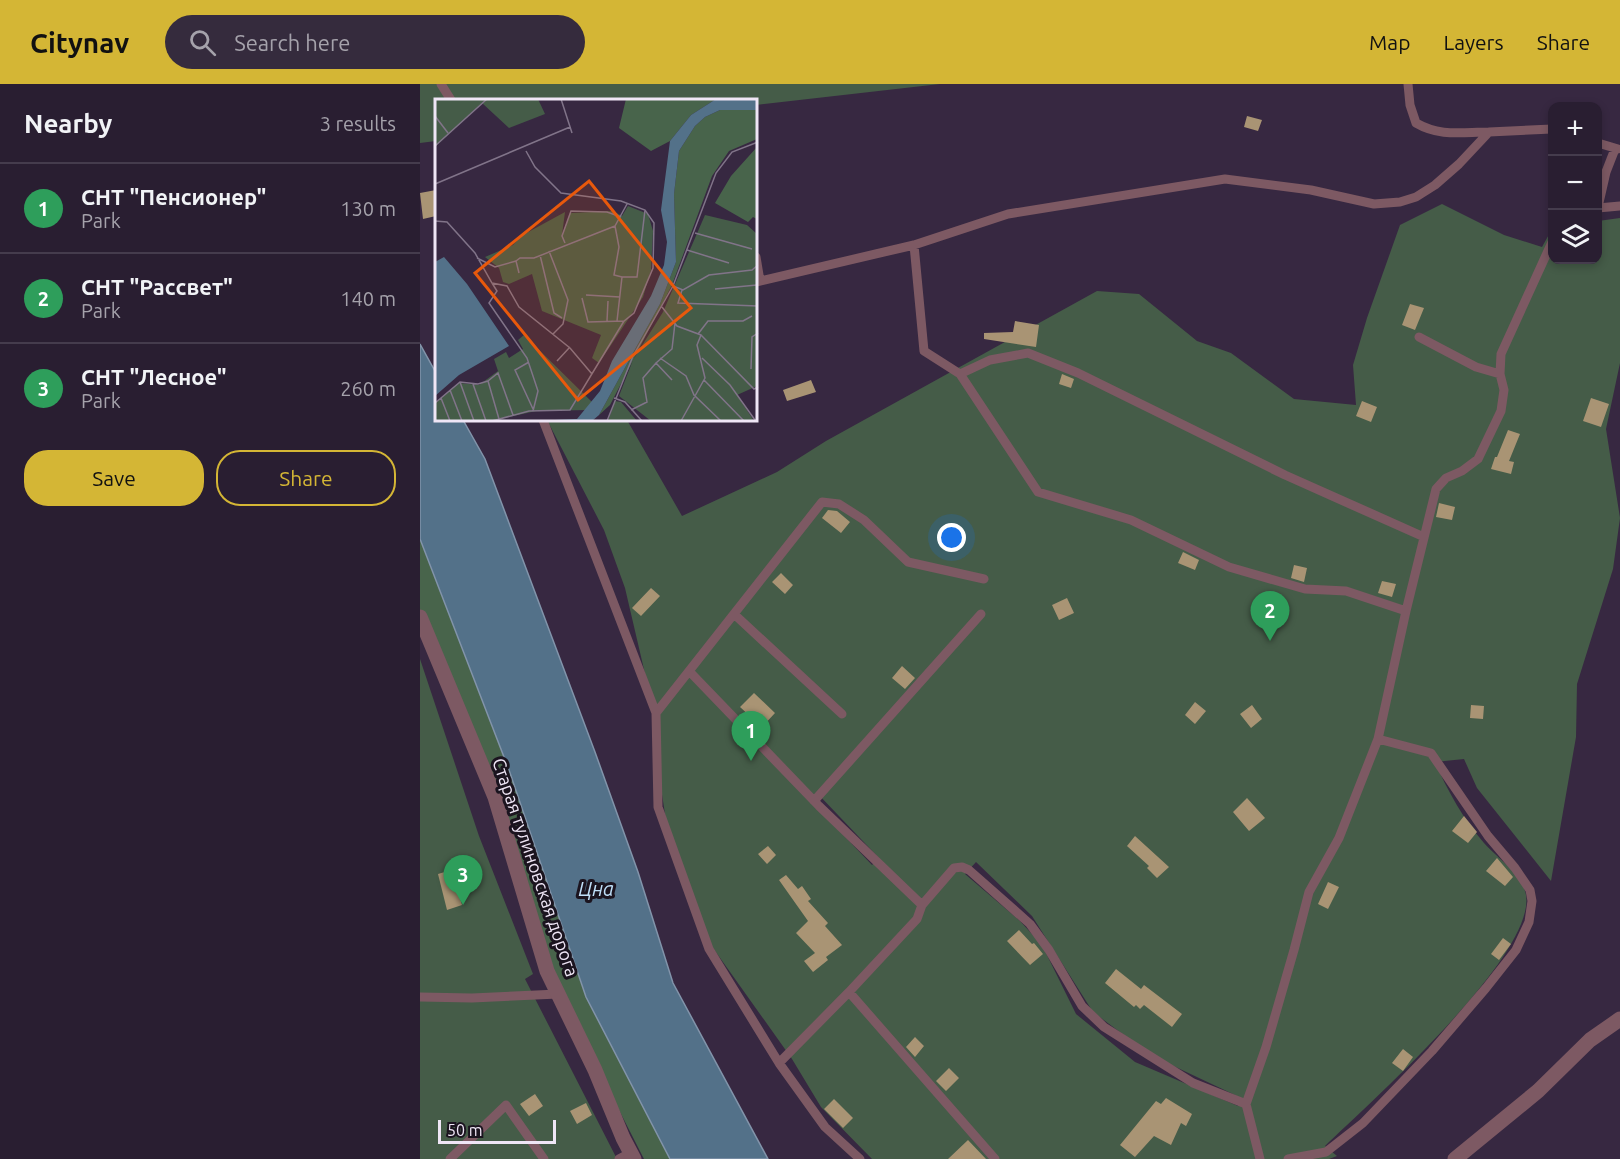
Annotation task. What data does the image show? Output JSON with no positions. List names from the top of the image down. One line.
{"streets":{"street":["Старая тулиновская дорога"]},"water":["Цна"],"scale_bar":"50 m","page":{"header":"Citynav","search":"Search here","nav":["Map","Layers","Share"],"heading":["Nearby","3 results"],"map_buttons":["+","−"],"list":[{"mark":"1","name":"СНТ \"Пенсионер\"","note":"Park","value":"130 m"},{"mark":"2","name":"СНТ \"Рассвет\"","note":"Park","value":"140 m"},{"mark":"3","name":"СНТ \"Лесное\"","note":"Park","value":"260 m"}],"buttons":["Save","Share"],"pins":["2","1","3"],"scale":"50 m"}}
